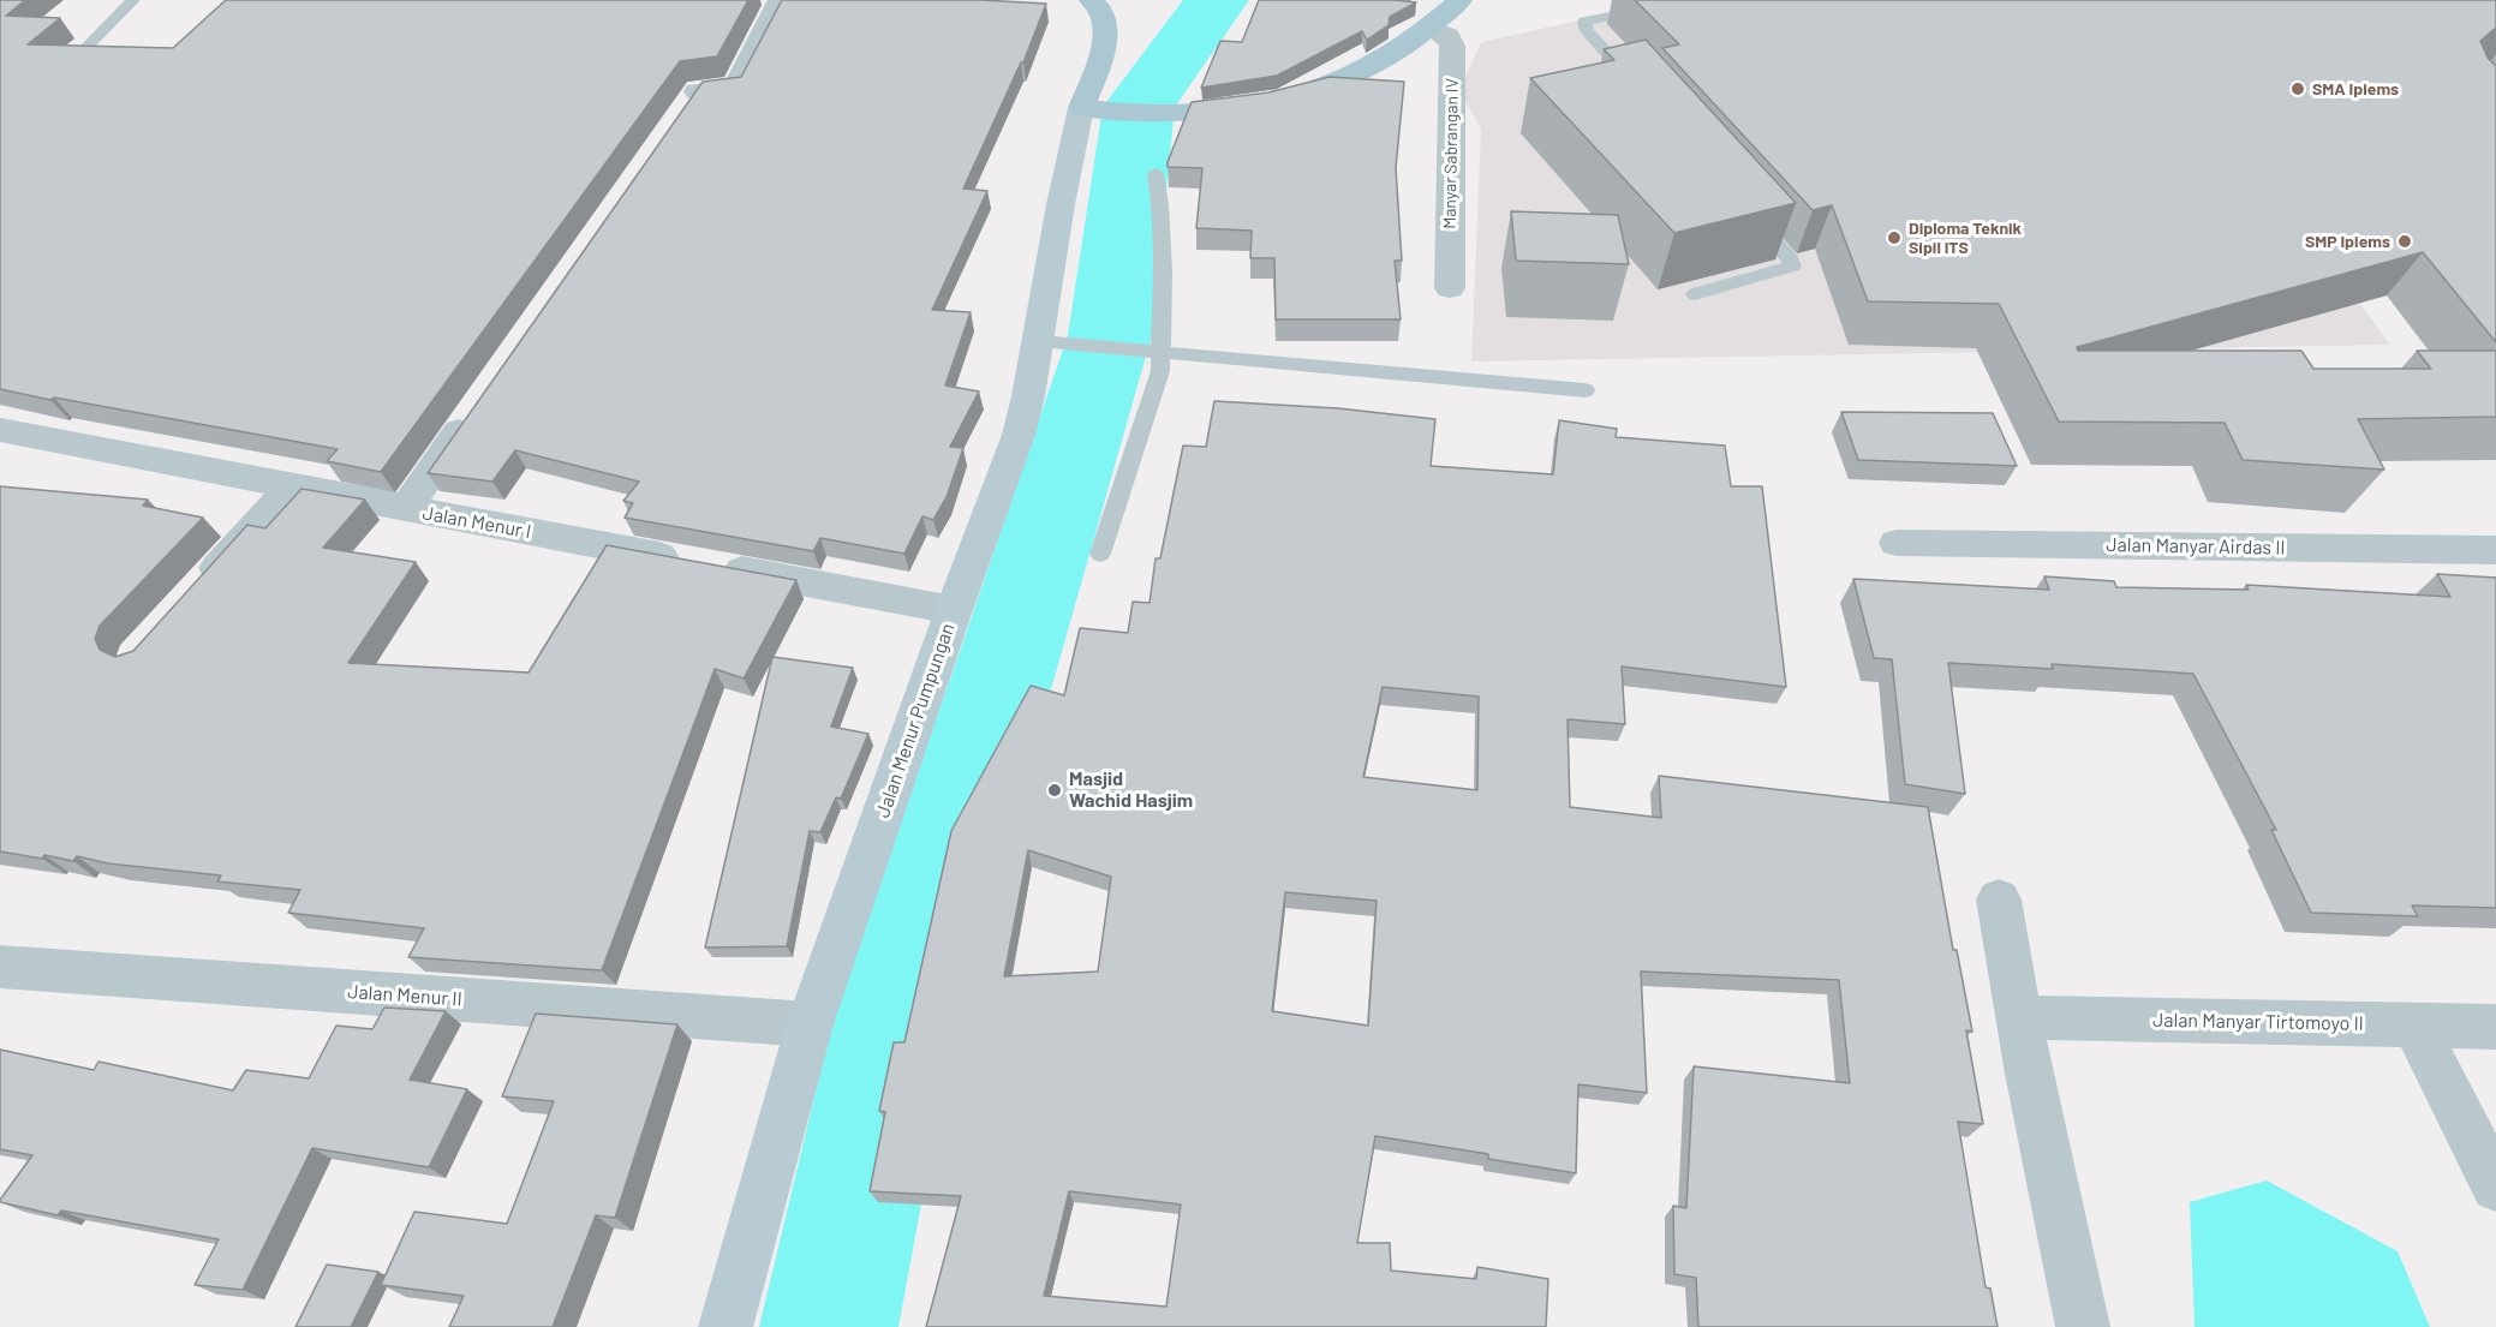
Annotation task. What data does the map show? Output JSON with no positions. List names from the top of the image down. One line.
{"streets":{"street":["Manyar Sabrangan IV","Jalan Menur I","Jalan Manyar Airdas II","Jalan Menur Pumpungan","Jalan Menur II","Jalan Manyar Tirtomoyo II"]},"crossings":[["Jalan Menur I","Jalan Menur Pumpungan"],["Jalan Menur Pumpungan","Jalan Menur II"]],"places":["SMA Ipiems","Diploma Teknik Sipil ITS","SMP Ipiems","Masjid Wachid Hasjim"]}
